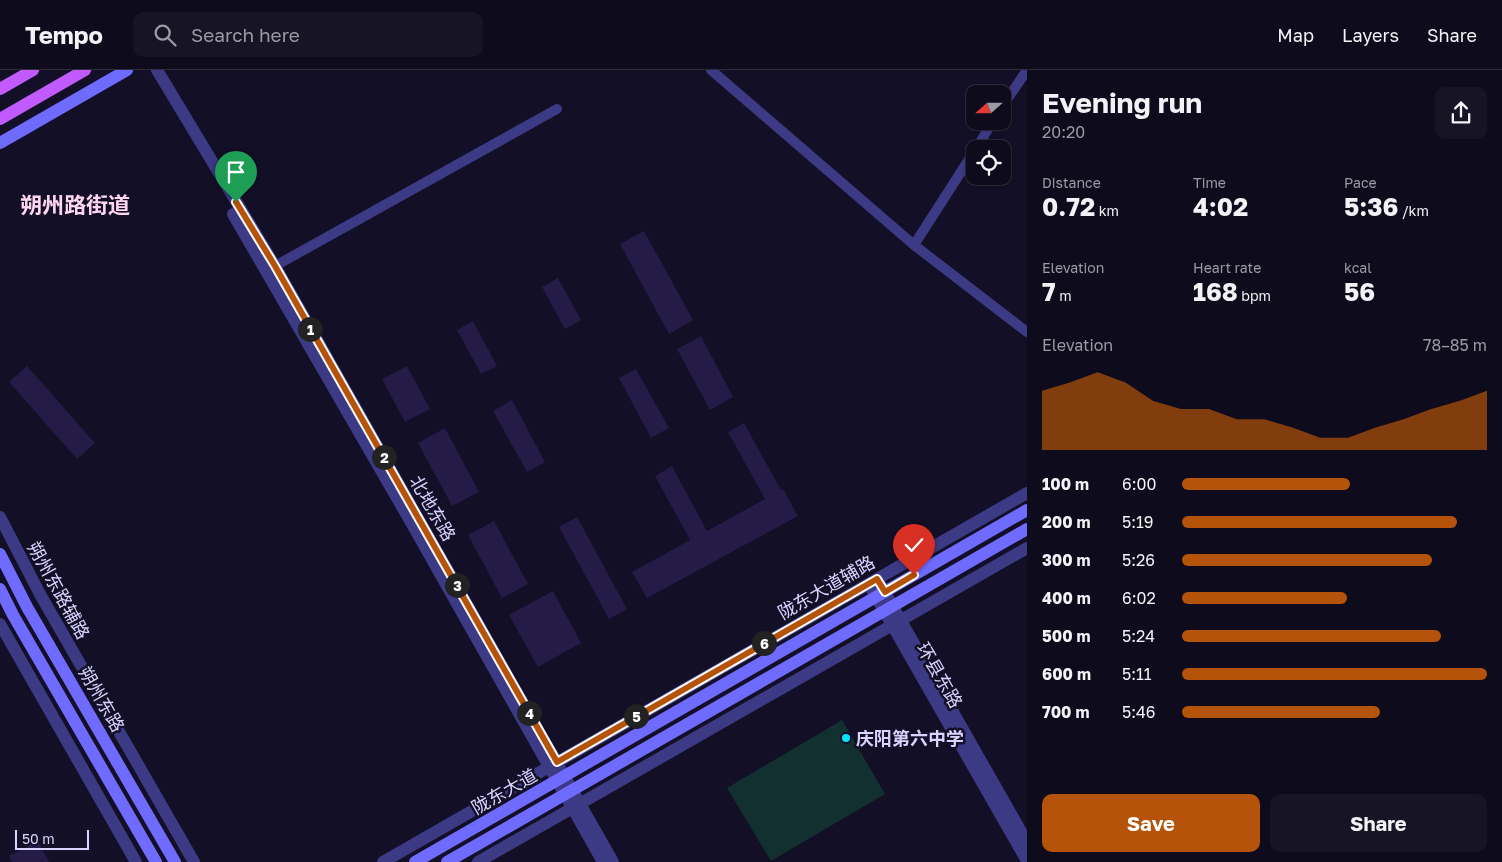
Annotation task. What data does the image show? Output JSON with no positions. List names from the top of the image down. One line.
{"streets":{"main road":["朔州东路","陇东大道"],"street":["北地东路","陇东大道辅路","朔州东路辅路","环县东路"]},"crossings":[["北地东路","陇东大道辅路"],["北地东路","陇东大道"],["陇东大道辅路","环县东路"],["环县东路","陇东大道"]],"districts":["朔州路街道"],"places":["庆阳第六中学"],"scale_bar":"50 m","north":"left","page":{"header":"Tempo","search":"Search here","nav":["Map","Layers","Share"],"heading":["Evening run","20:20"],"stats":[["Distance","0.72 km"],["Time","4:02"],["Pace","5:36 /km"],["Elevation","7 m"],["Heart rate","168 bpm"],["kcal","56"]],"pins":["1","2","3","6","4","5"],"chart":["Elevation","78–85 m"],"list":[{"name":"100 m","note":"6:00"},{"name":"200 m","note":"5:19"},{"name":"300 m","note":"5:26"},{"name":"400 m","note":"6:02"},{"name":"500 m","note":"5:24"},{"name":"600 m","note":"5:11"},{"name":"700 m","note":"5:46"}],"buttons":["Save","Share"],"scale":"50 m"}}
